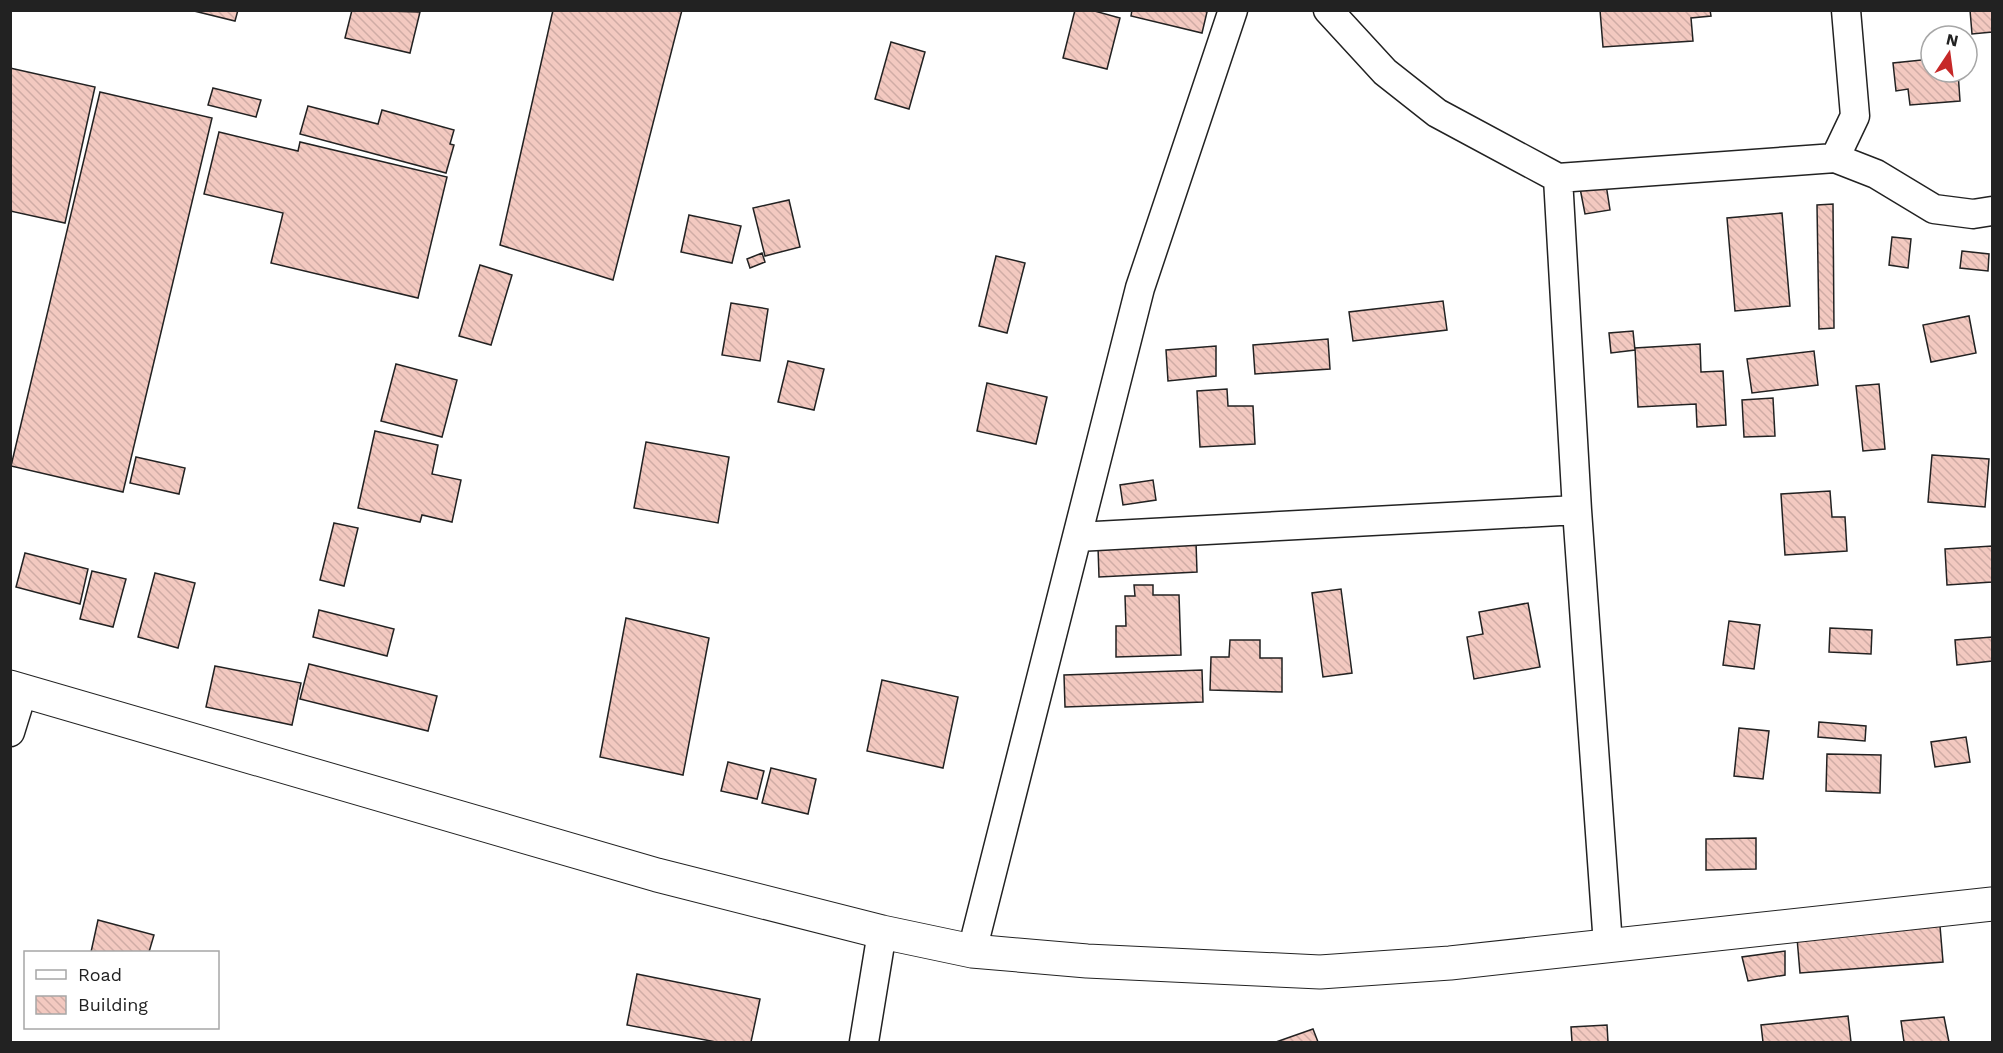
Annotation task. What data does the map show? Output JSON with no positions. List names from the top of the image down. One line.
{"legend":["Road","Building"],"north":"top"}
